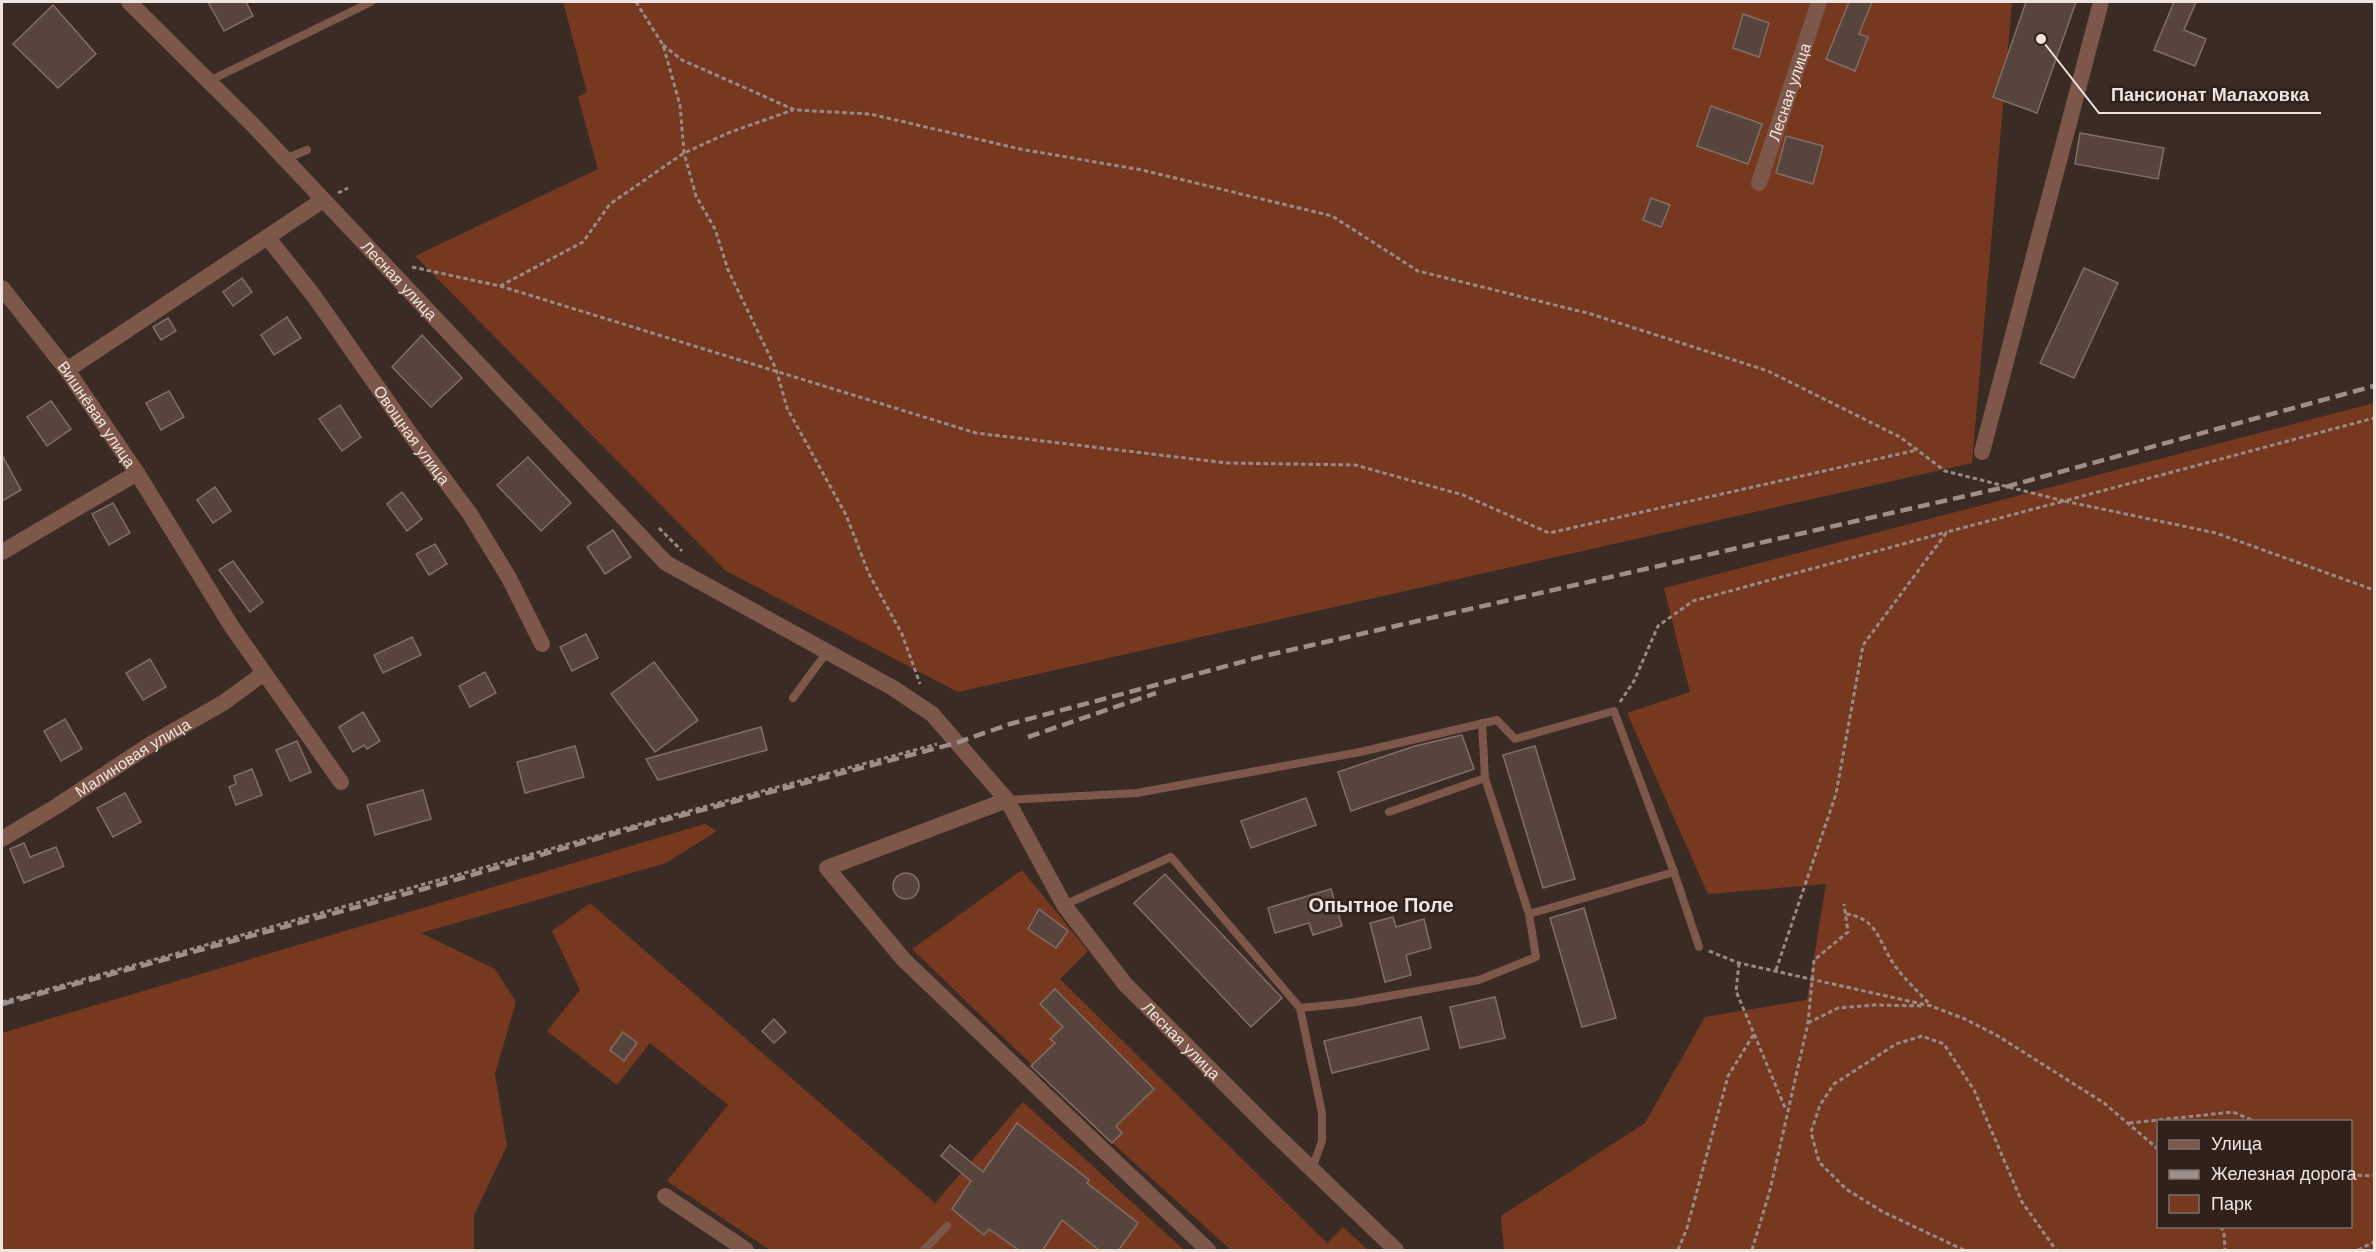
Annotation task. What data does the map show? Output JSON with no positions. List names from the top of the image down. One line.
{"streets":{"street":["Лесная улица","Вишнёвая улица","Овощная улица","Малиновая улица"]},"districts":["Опытное Поле"],"places":["Пансионат Малаховка"],"legend":["Улица","Железная дорога","Парк"]}
